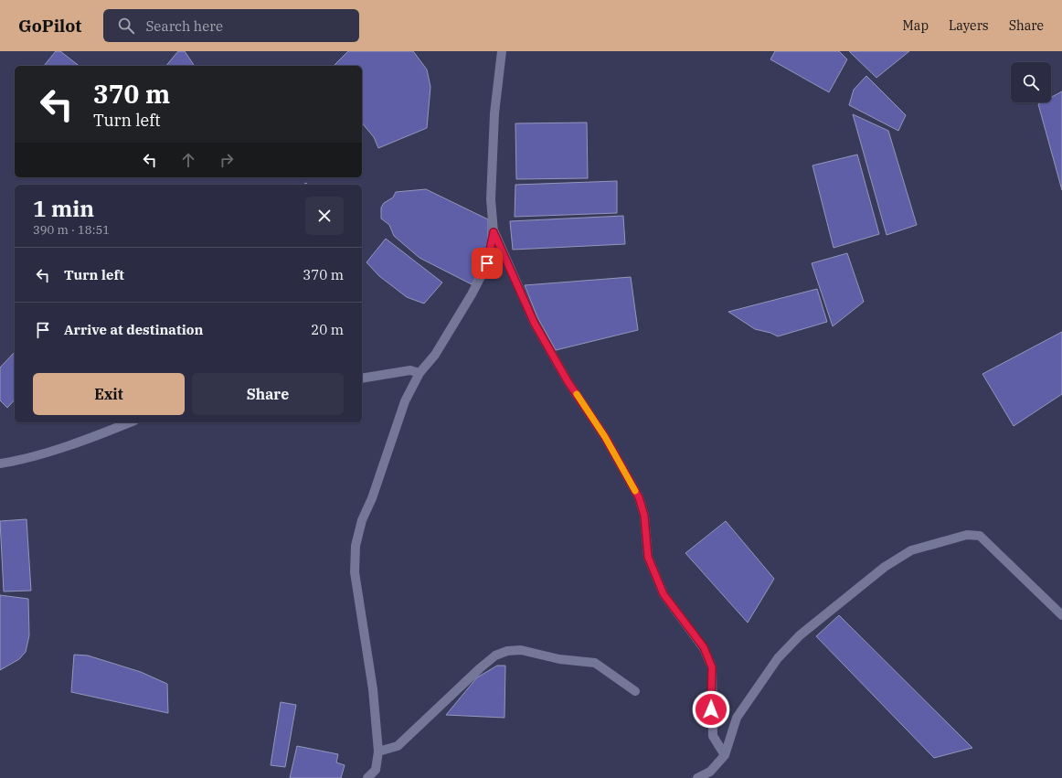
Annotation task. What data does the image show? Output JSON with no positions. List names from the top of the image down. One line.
{"page":{"header":"GoPilot","search":"Search here","nav":["Map","Layers","Share"],"turn":["370 m","Turn left"],"heading":["1 min","390 m · 18:51"],"list":[{"name":"Turn left","value":"370 m"},{"name":"Arrive at destination","value":"20 m"}],"buttons":["Exit","Share"]}}
